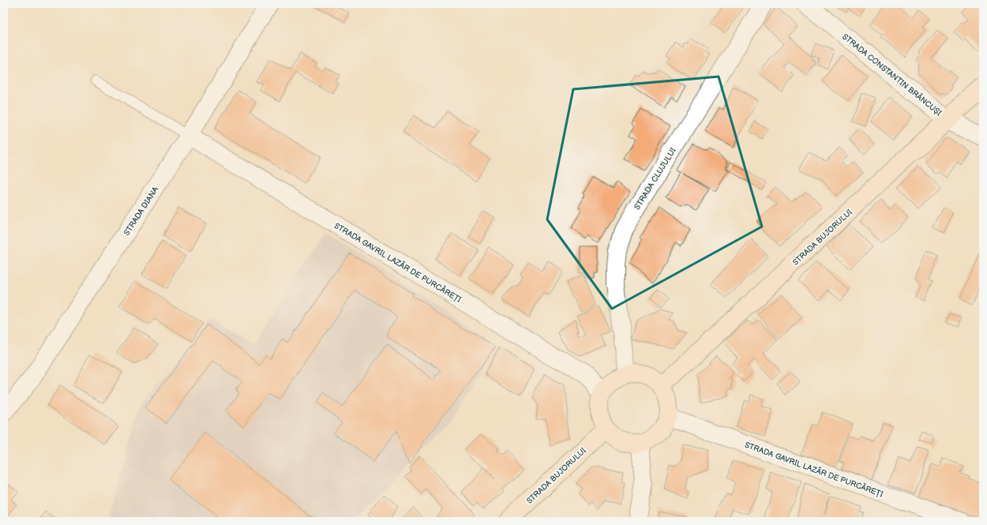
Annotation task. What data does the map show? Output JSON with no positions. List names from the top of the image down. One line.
{"streets":{"street":["STRADA CONSTANTIN BRÂNCUȘI","STRADA CLUJULUI","STRADA DIANA","STRADA BUJORULUI","STRADA GAVRIL LAZĂR DE PURCĂREȚI"]},"crossings":[["STRADA CONSTANTIN BRÂNCUȘI","STRADA BUJORULUI"],["STRADA CLUJULUI","STRADA BUJORULUI"],["STRADA CLUJULUI","STRADA GAVRIL LAZĂR DE PURCĂREȚI"],["STRADA DIANA","STRADA GAVRIL LAZĂR DE PURCĂREȚI"],["STRADA BUJORULUI","STRADA GAVRIL LAZĂR DE PURCĂREȚI"]]}
